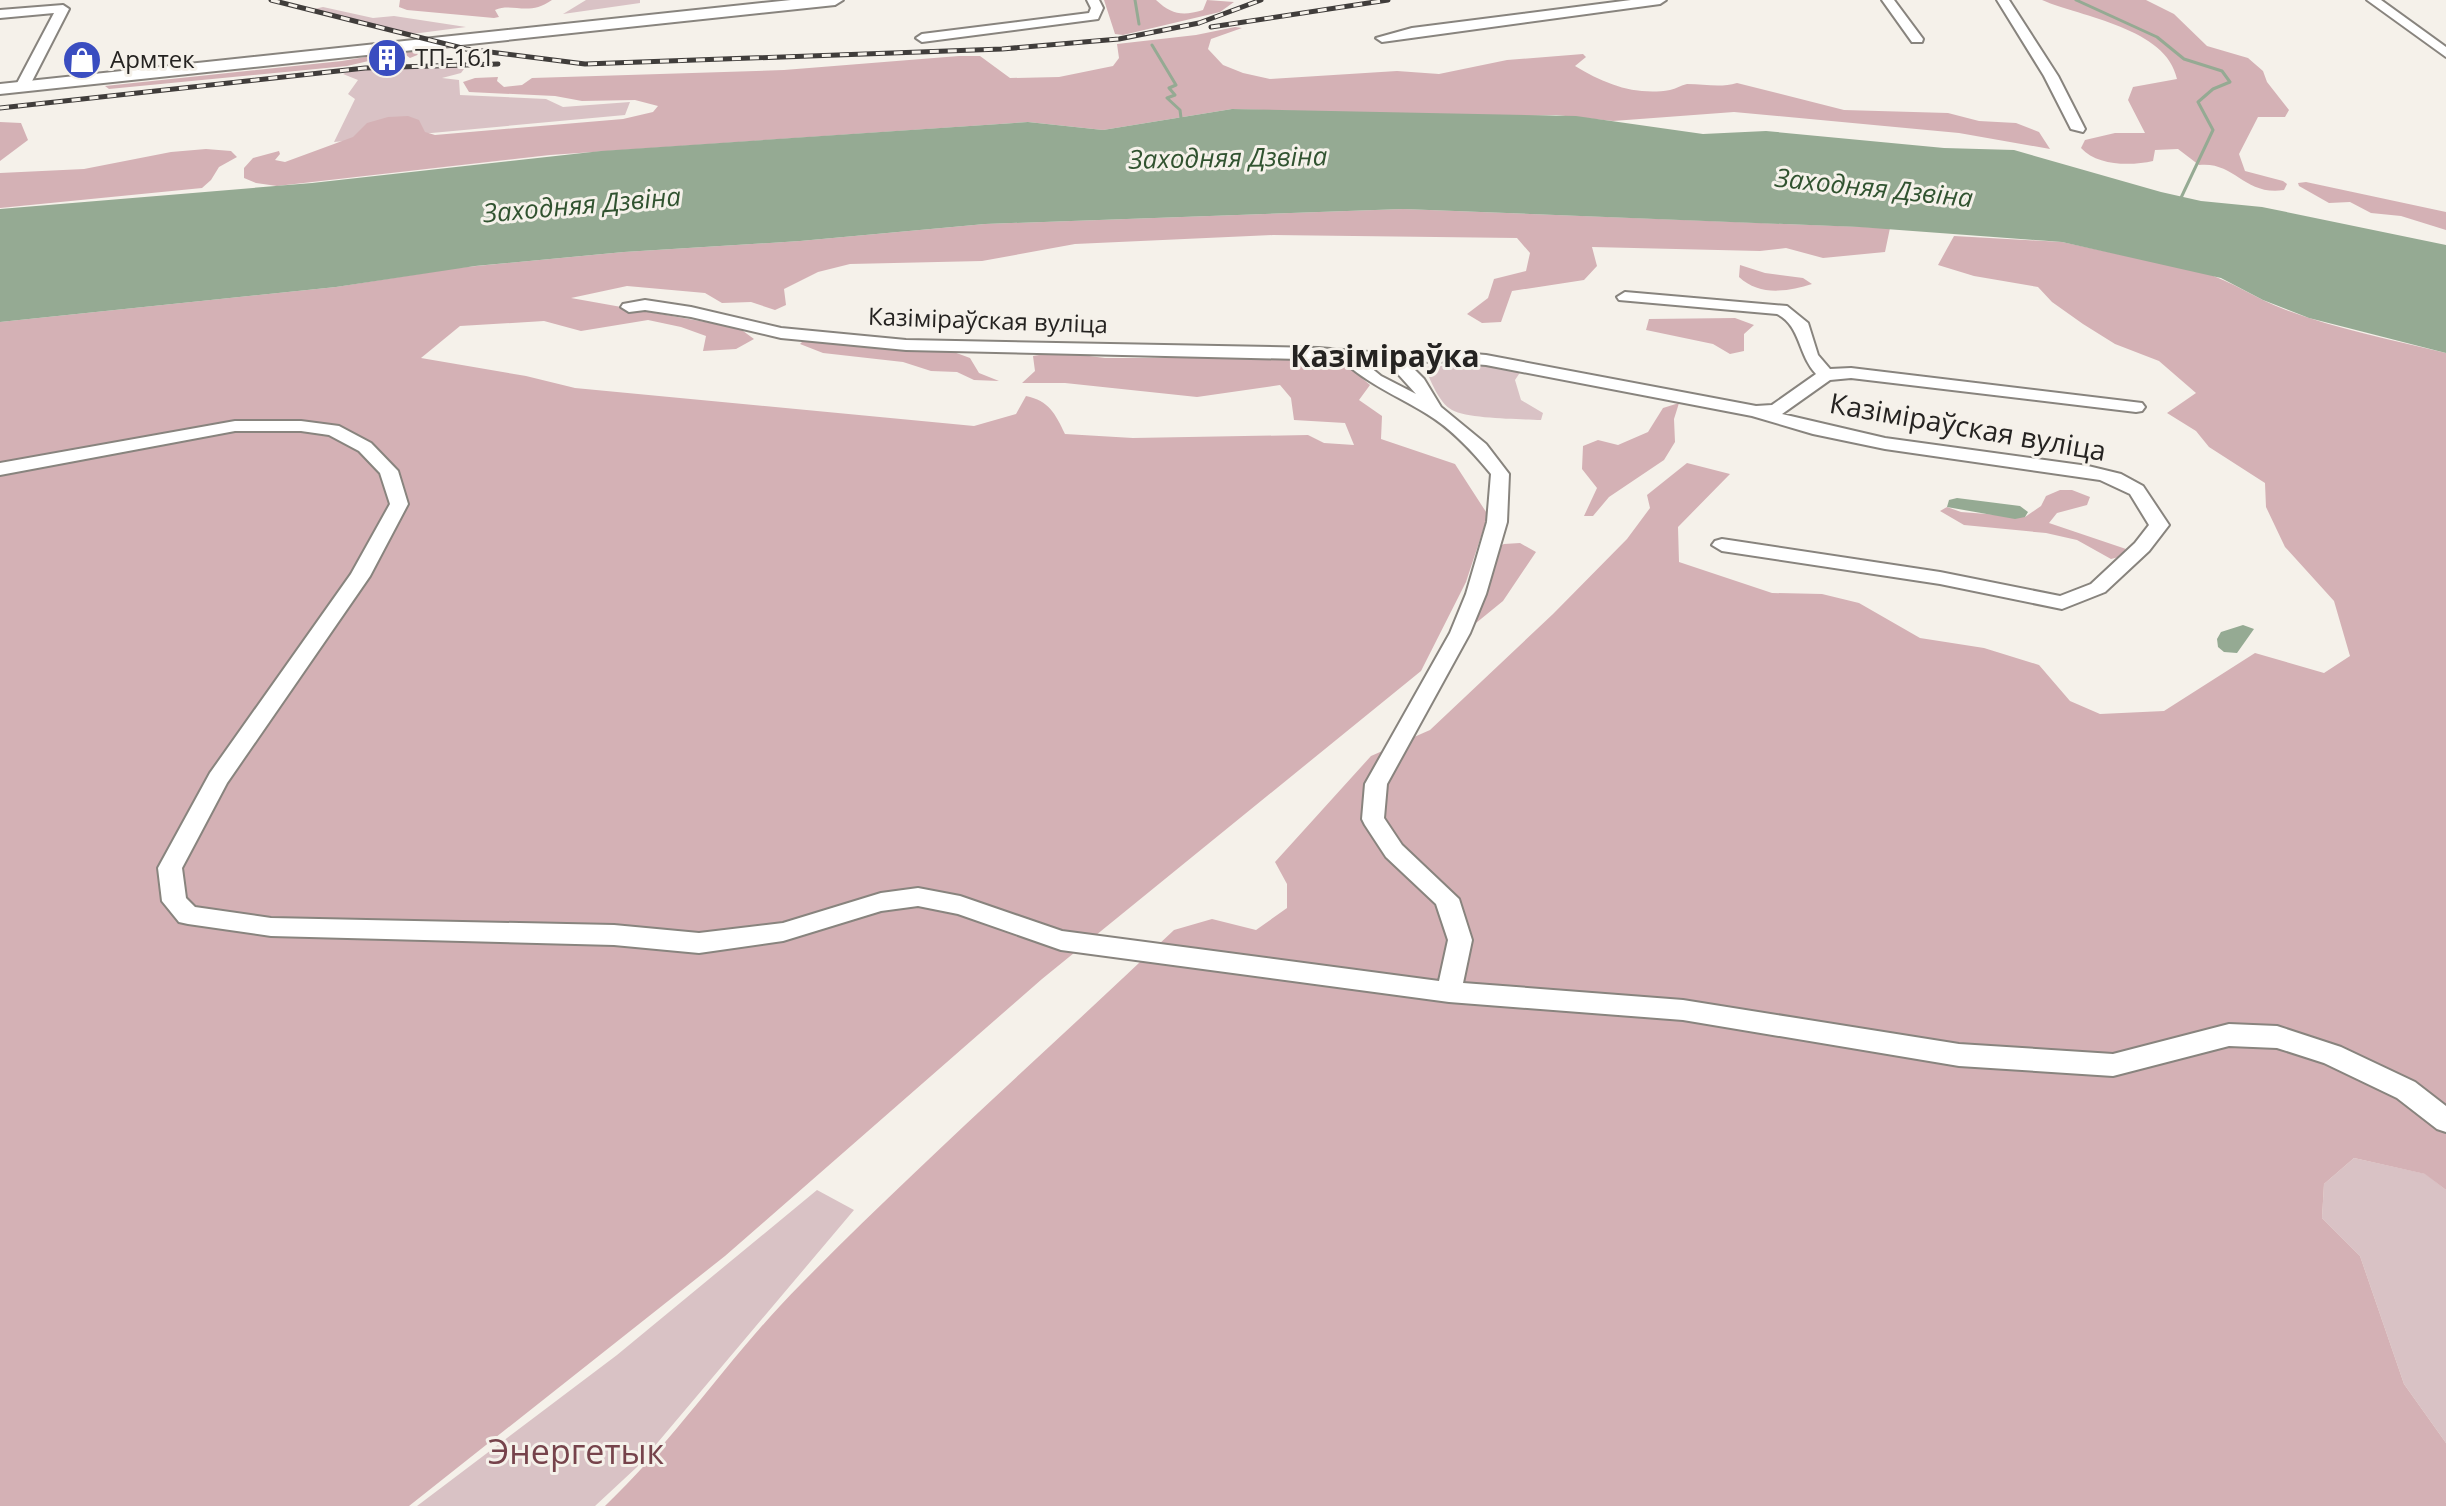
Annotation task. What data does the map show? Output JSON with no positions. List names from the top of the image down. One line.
{"streets":{"street":["Казіміраўская вуліца"]},"districts":["Казіміраўка"],"water":["Заходняя Дзвіна"],"parks":["Энергетык"],"places":{"building":["ТП-161"],"shop":["Армтек"]}}
